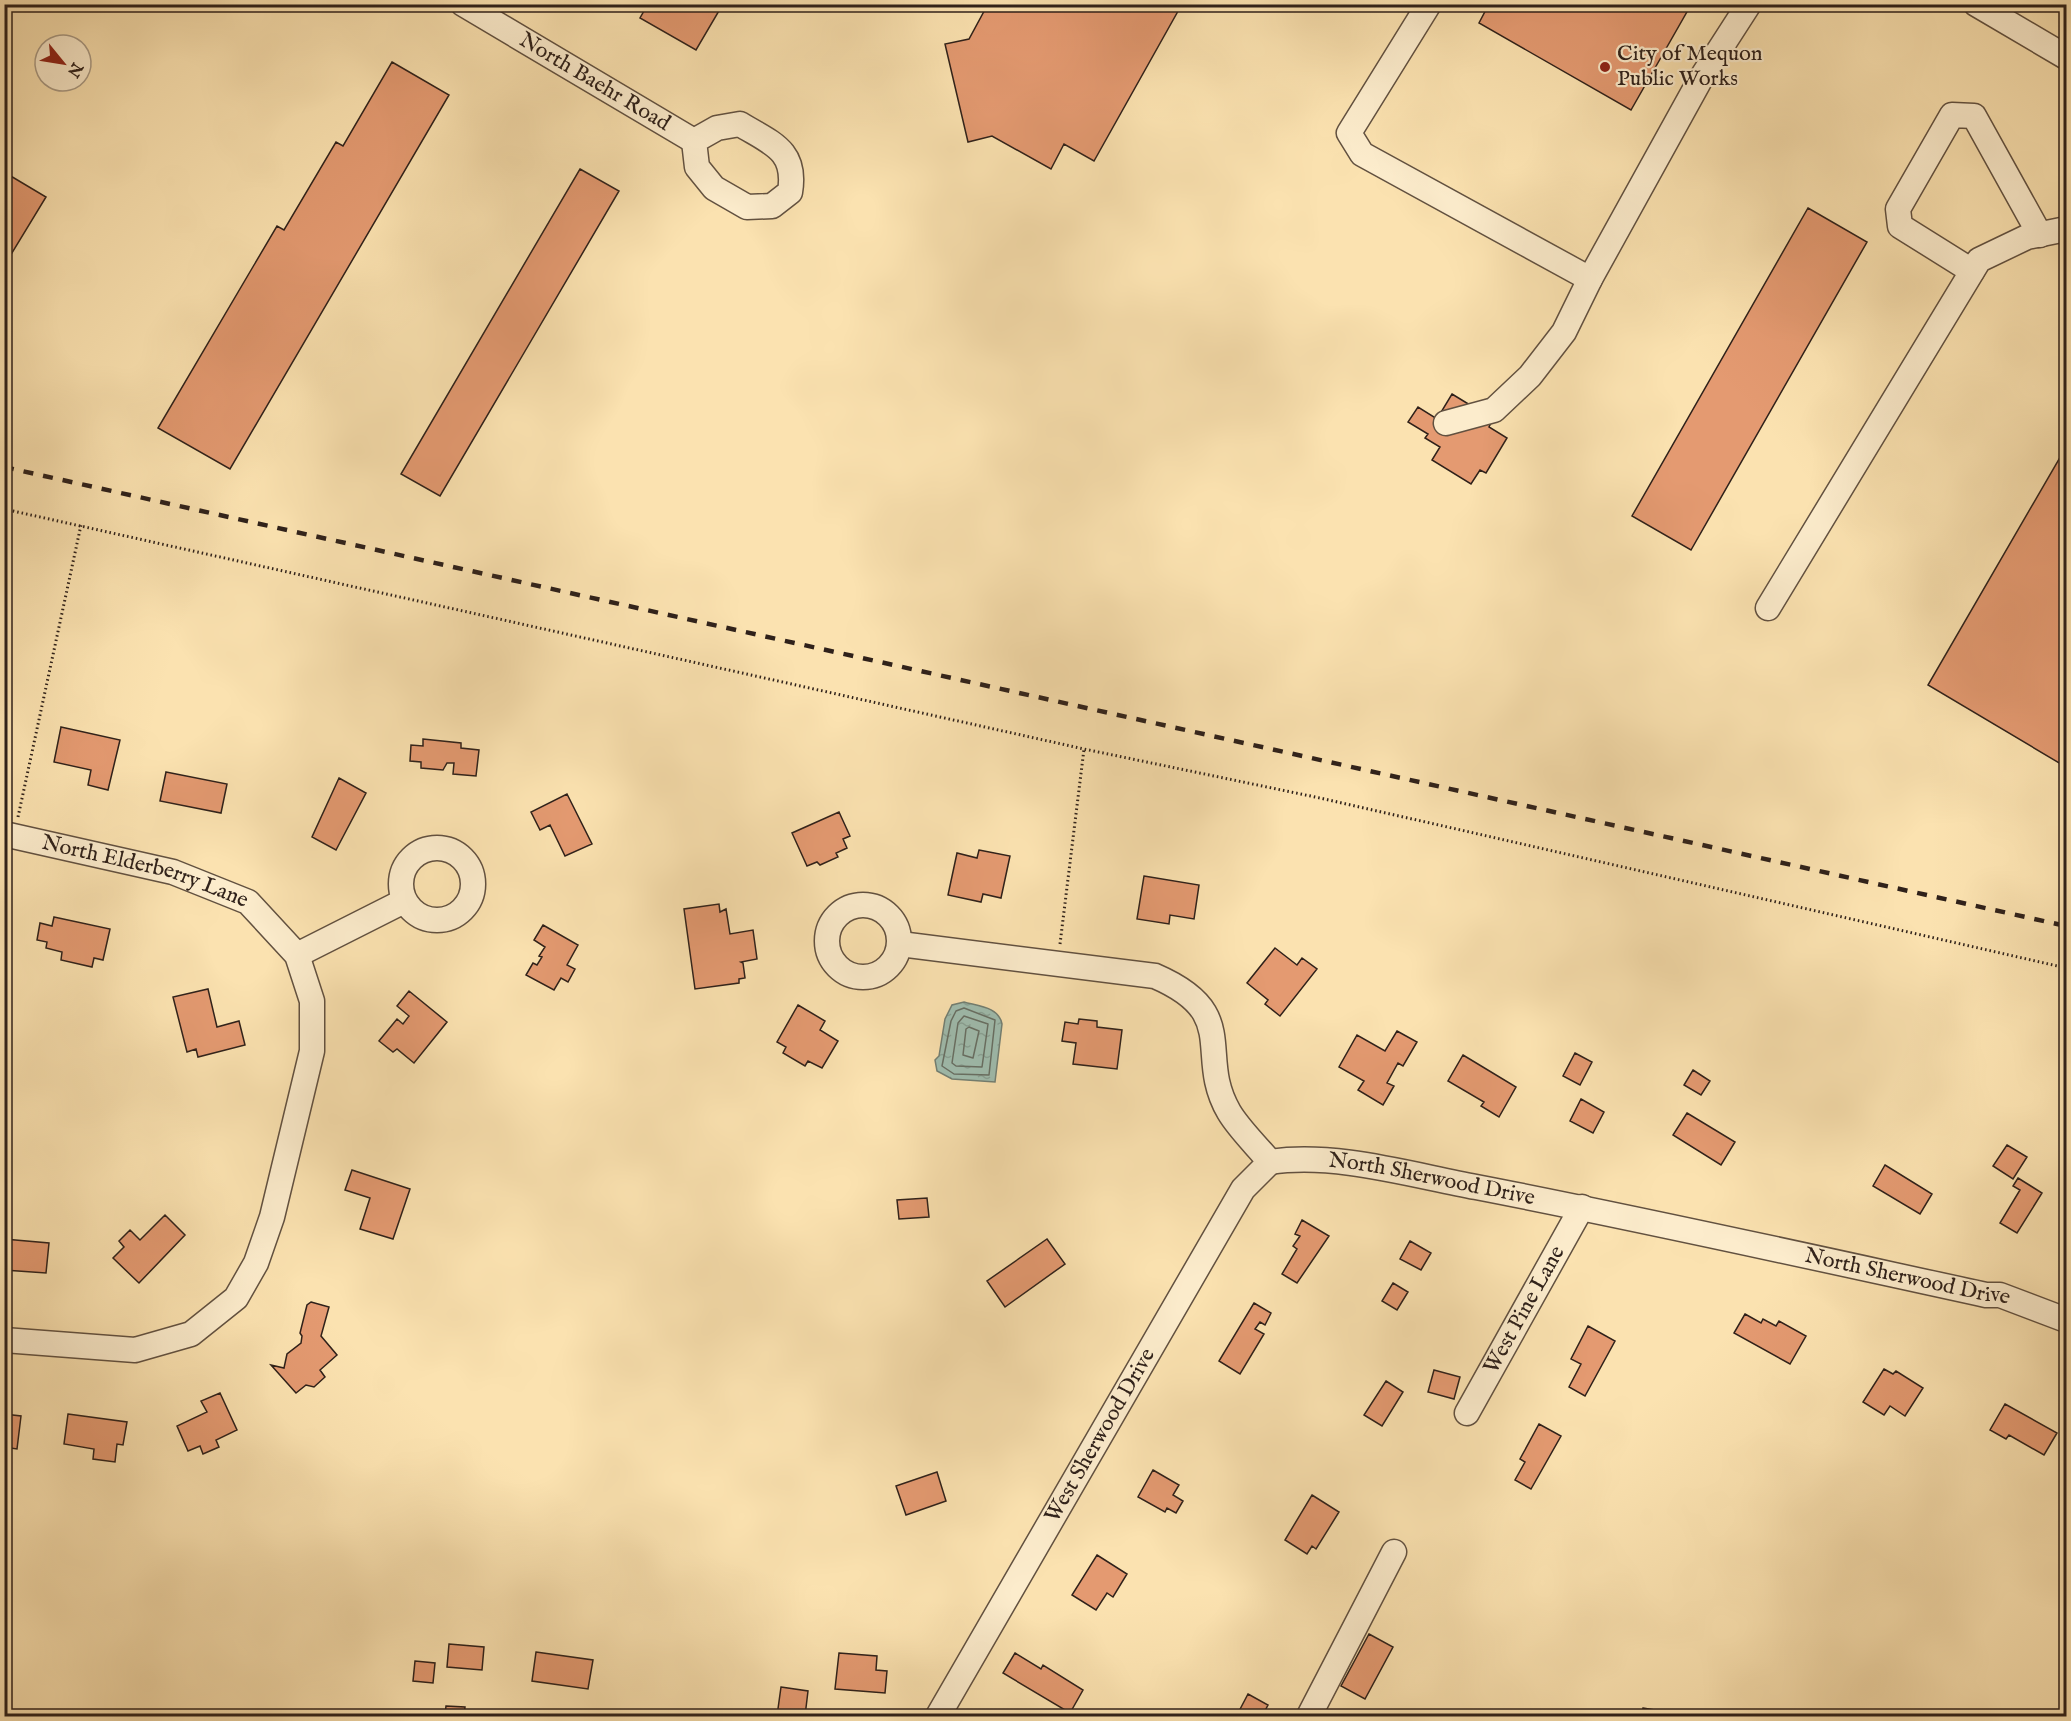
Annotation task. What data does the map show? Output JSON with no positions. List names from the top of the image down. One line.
{"streets":{"street":["North Baehr Road","North Elderberry Lane","North Sherwood Drive","West Pine Lane","West Sherwood Drive"]},"crossings":[["North Sherwood Drive","West Pine Lane"],["North Sherwood Drive","West Sherwood Drive"]],"places":["City of Mequon Public Works"],"north":"bottom right"}
